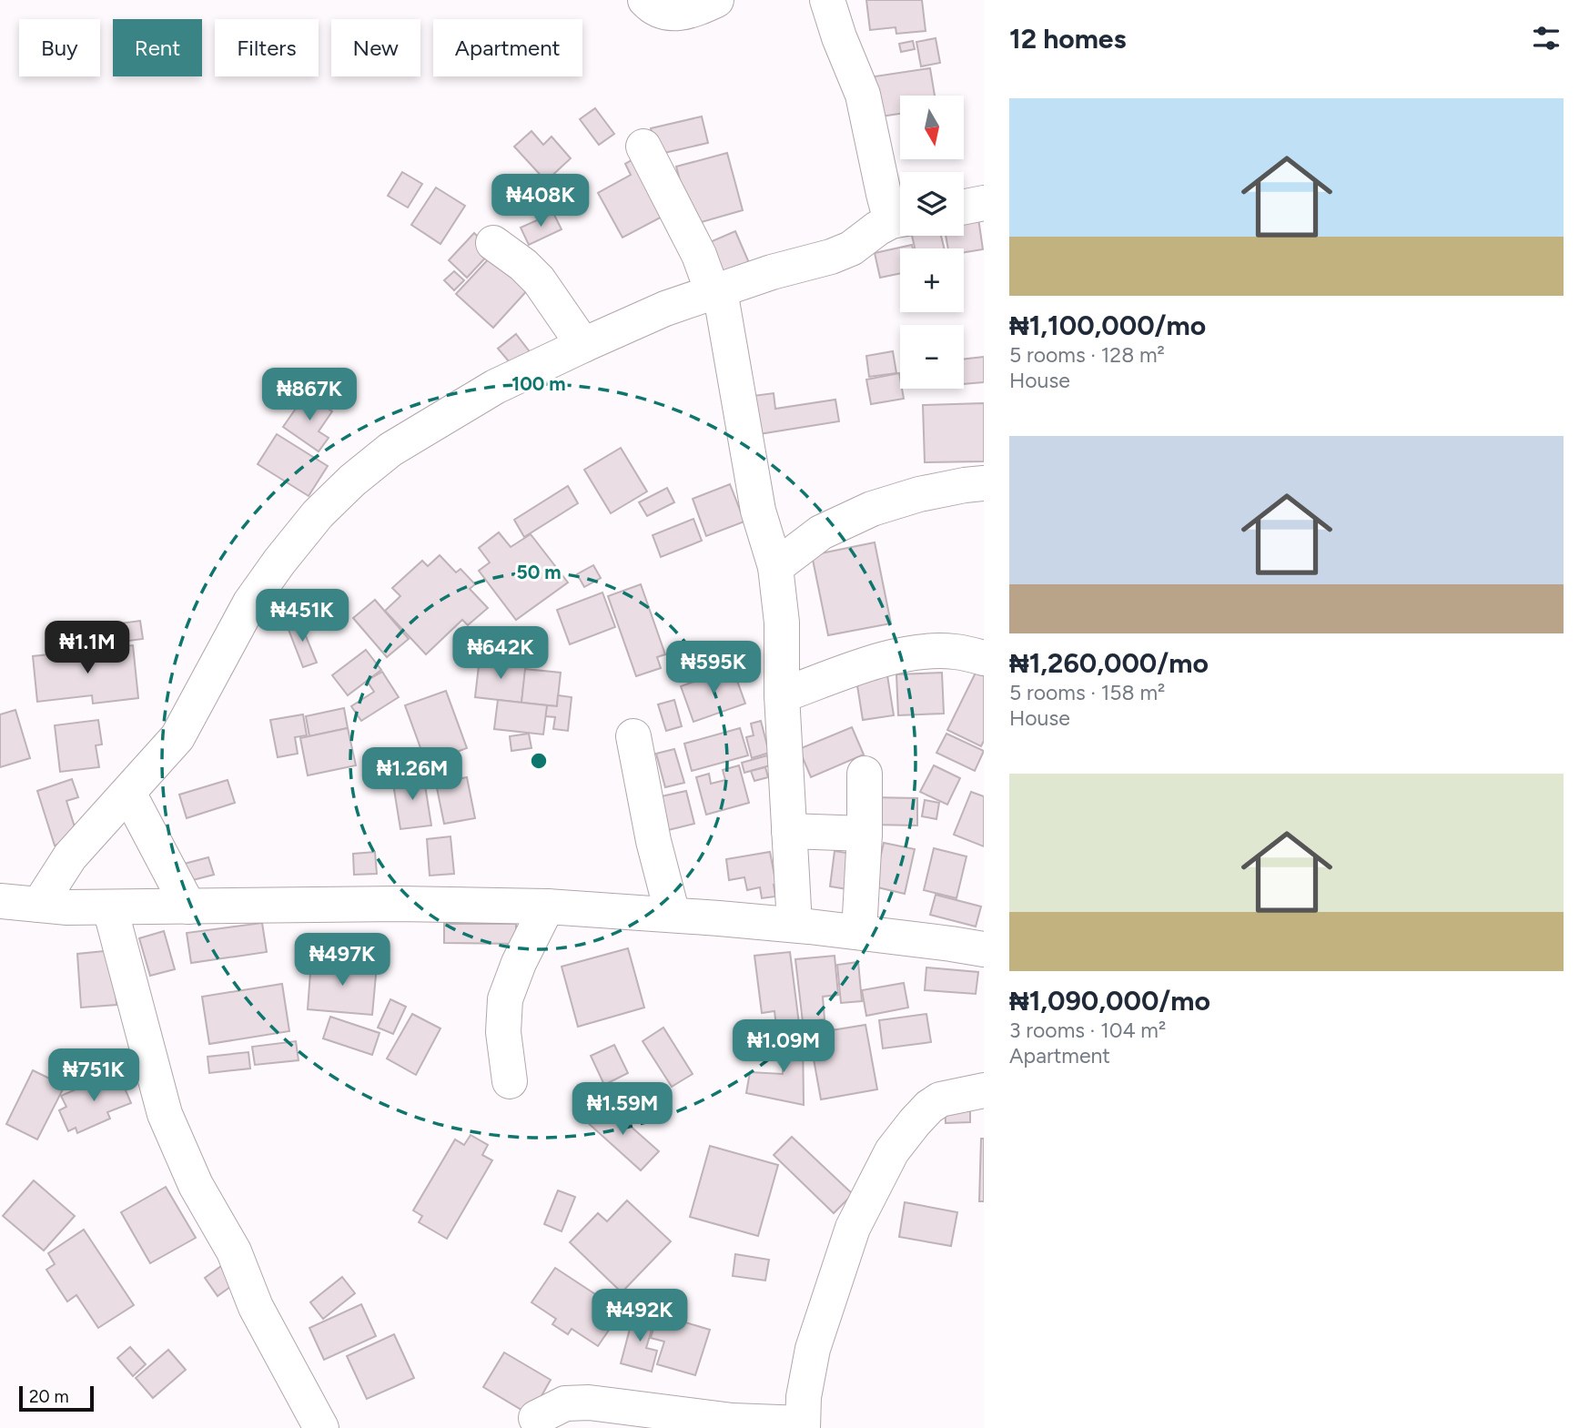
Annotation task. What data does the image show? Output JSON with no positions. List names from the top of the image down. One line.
{"scale_bar":"20 m","north":"bottom","page":{"heading":"12 homes","chip":["Buy","Rent","Filters","New","Apartment"],"list":[{"name":"₦1,100,000/mo","note":"5 rooms · 128 m² · House"},{"name":"₦1,260,000/mo","note":"5 rooms · 158 m² · House"},{"name":"₦1,090,000/mo","note":"3 rooms · 104 m² · Apartment"}],"map_buttons":["+","−"],"price":["₦408K","₦867K","₦451K","₦1.1M","₦642K","₦595K","₦1.26M","₦497K","₦1.09M","₦751K","₦1.59M","₦492K"],"scale":"20 m"},"rings":["100 m","50 m"]}
